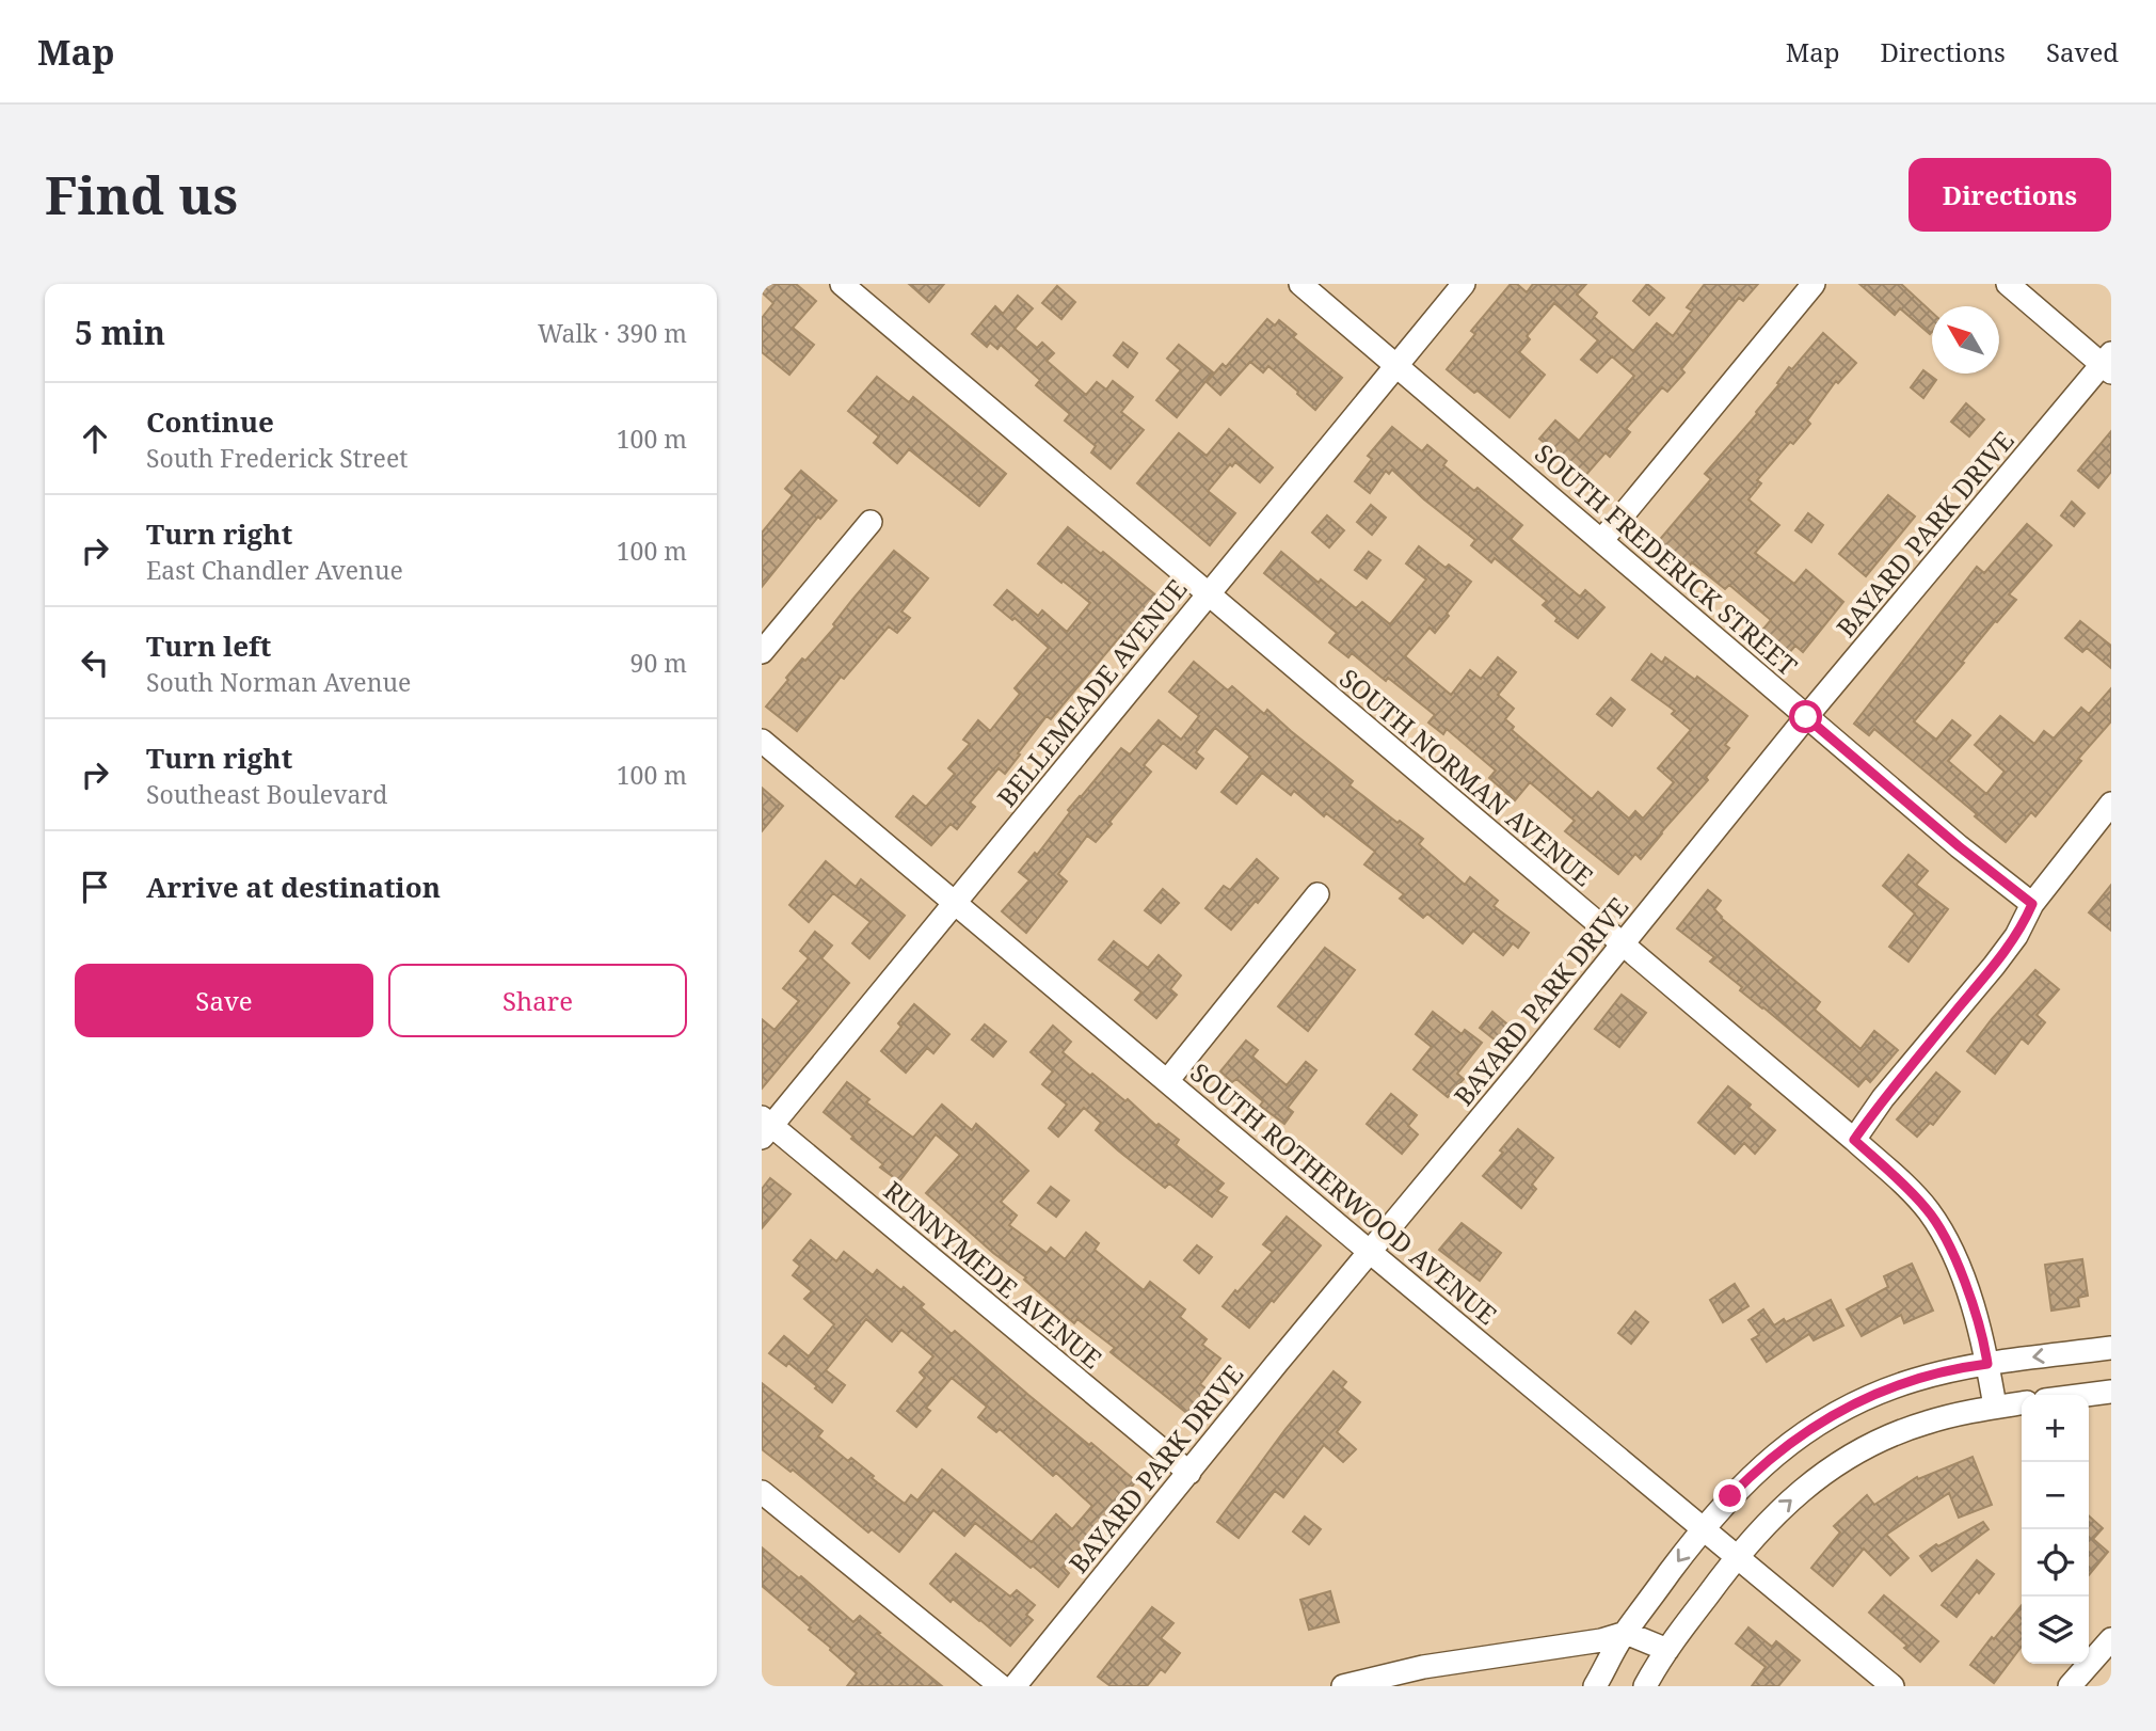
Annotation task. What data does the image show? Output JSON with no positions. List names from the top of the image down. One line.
{"streets":{"street":["BAYARD PARK DRIVE","SOUTH FREDERICK STREET","BELLEMEADE AVENUE","SOUTH NORMAN AVENUE","SOUTH ROTHERWOOD AVENUE","RUNNYMEDE AVENUE"]},"crossings":[["BAYARD PARK DRIVE","SOUTH FREDERICK STREET"],["BAYARD PARK DRIVE","SOUTH NORMAN AVENUE"],["BAYARD PARK DRIVE","SOUTH ROTHERWOOD AVENUE"],["BAYARD PARK DRIVE","RUNNYMEDE AVENUE"],["SOUTH FREDERICK STREET","BELLEMEADE AVENUE"],["BELLEMEADE AVENUE","SOUTH NORMAN AVENUE"],["BELLEMEADE AVENUE","SOUTH ROTHERWOOD AVENUE"],["BELLEMEADE AVENUE","RUNNYMEDE AVENUE"]],"north":"top left","page":{"header":"Map","nav":["Map","Directions","Saved"],"buttons":["Directions",["Save","Share"]],"title":"Find us","heading":["5 min","Walk · 390 m"],"list":[["Continue","South Frederick Street","100 m"],["Turn right","East Chandler Avenue","100 m"],["Turn left","South Norman Avenue","90 m"],["Turn right","Southeast Boulevard","100 m"],"Arrive at destination"],"map_buttons":["+","−"]}}
